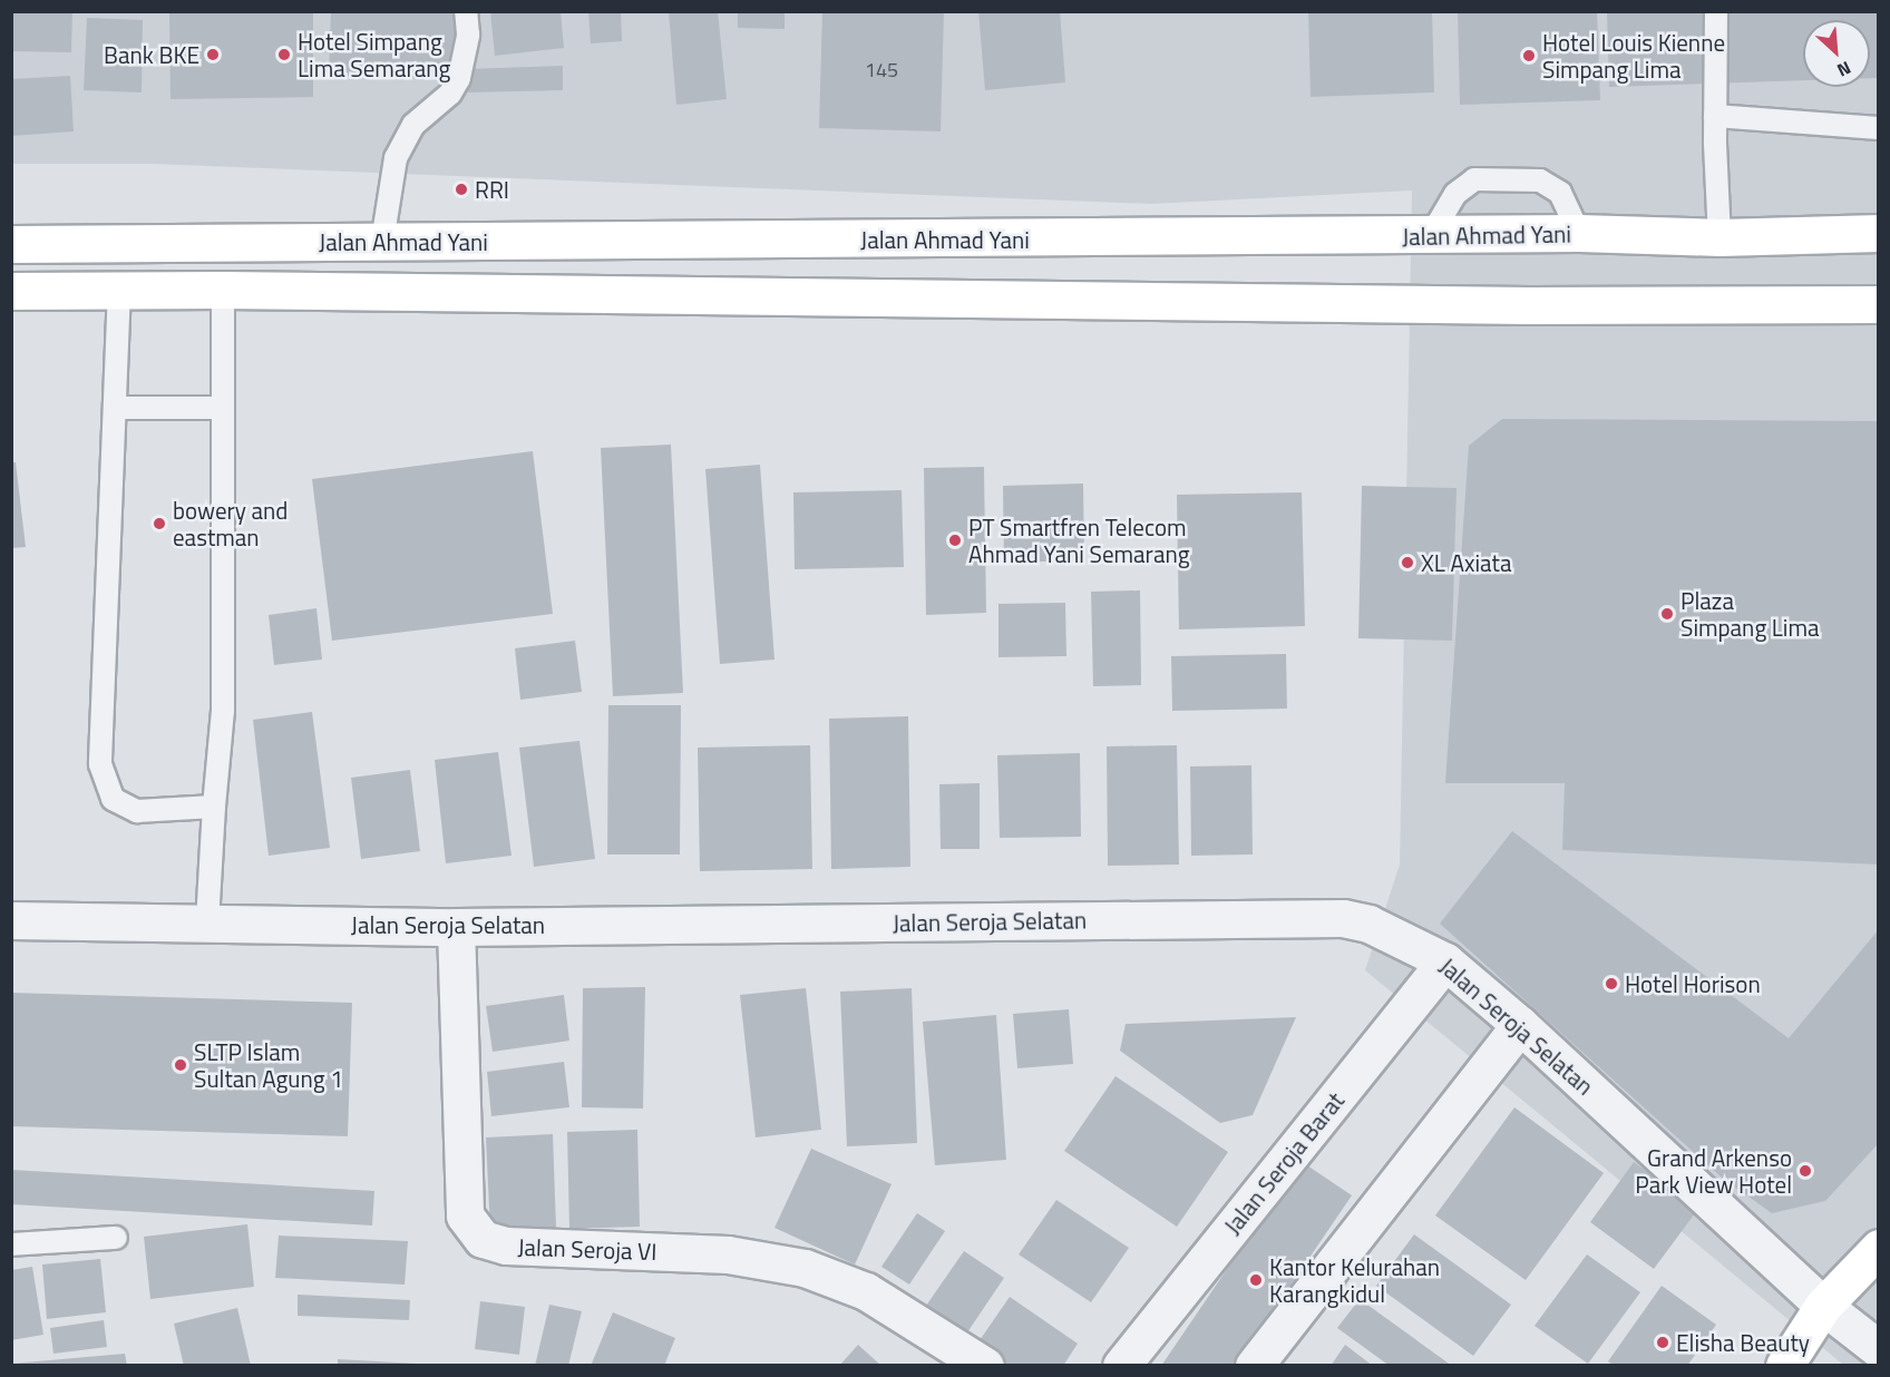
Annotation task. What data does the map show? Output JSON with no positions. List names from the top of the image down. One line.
{"streets":{"main road":["Jalan Ahmad Yani"],"street":["Jalan Seroja Selatan","Jalan Seroja Barat","Jalan Seroja VI"]},"crossings":[["Jalan Seroja Selatan","Jalan Seroja Barat"],["Jalan Seroja Selatan","Jalan Seroja VI"]],"places":["Bank BKE","Hotel Simpang Lima Semarang","Hotel Louis Kienne Simpang Lima","RRI","bowery and eastman","PT Smartfren Telecom Ahmad Yani Semarang","XL Axiata","Plaza Simpang Lima","Hotel Horison","SLTP Islam Sultan Agung 1","Grand Arkenso Park View Hotel","Kantor Kelurahan Karangkidul","Elisha Beauty"],"house_numbers":["145"],"north":"bottom right"}
